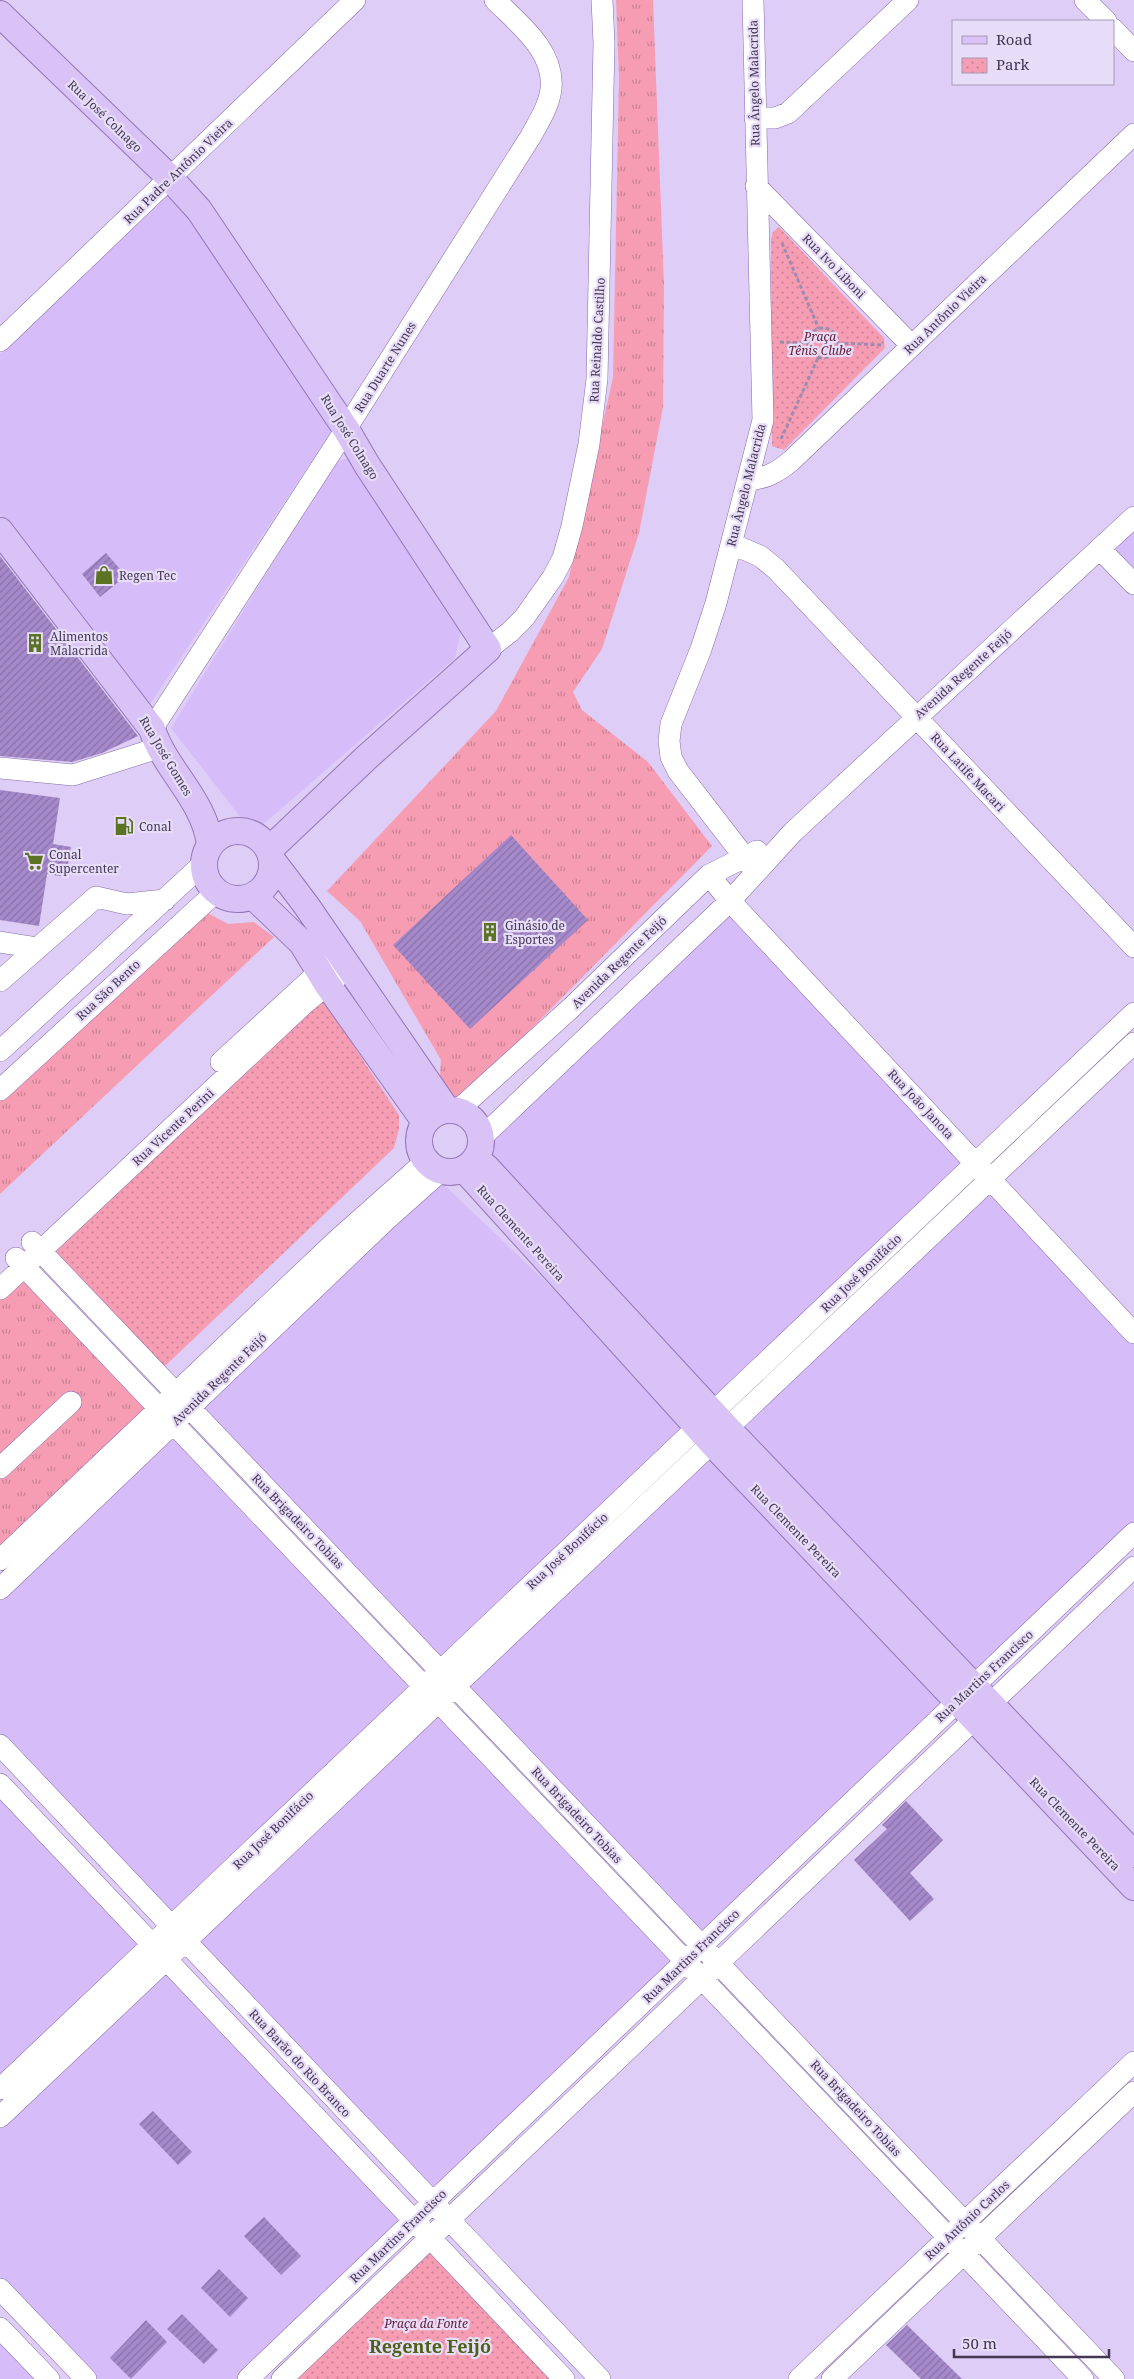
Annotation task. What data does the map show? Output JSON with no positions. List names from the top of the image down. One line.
{"streets":{"main road":["Rua José Colnago","Rua José Gomes","Rua Clemente Pereira"],"street":["Rua Ângelo Malacrida","Rua Padre Antônio Vieira","Rua Ivo Liboni","Rua Antônio Vieira","Rua Reinaldo Castilho","Rua Duarte Nunes","Avenida Regente Feijó","Rua Latife Macari","Rua São Bento","Rua João Janota","Rua Vicente Perini","Rua José Bonifácio","Rua Brigadeiro Tobias","Rua Martins Francisco","Rua Barão do Rio Branco","Rua Antônio Carlos"]},"crossings":[["Rua Ângelo Malacrida","Rua Ivo Liboni"],["Rua Ângelo Malacrida","Rua Antônio Vieira"],["Rua Ângelo Malacrida","Avenida Regente Feijó"],["Rua Ângelo Malacrida","Rua Latife Macari"],["Rua José Colnago","Rua Padre Antônio Vieira"],["Rua José Colnago","Rua Reinaldo Castilho"],["Rua José Colnago","Rua Duarte Nunes"],["Rua Ivo Liboni","Rua Antônio Vieira"],["Rua Duarte Nunes","Rua José Gomes"],["Avenida Regente Feijó","Rua Latife Macari"],["Avenida Regente Feijó","Rua João Janota"],["Avenida Regente Feijó","Rua Clemente Pereira"],["Avenida Regente Feijó","Rua Brigadeiro Tobias"],["Rua José Gomes","Rua São Bento"],["Rua João Janota","Rua José Bonifácio"],["Rua Vicente Perini","Rua Brigadeiro Tobias"],["Rua Clemente Pereira","Rua José Bonifácio"],["Rua Clemente Pereira","Rua Martins Francisco"],["Rua José Bonifácio","Rua Brigadeiro Tobias"],["Rua José Bonifácio","Rua Barão do Rio Branco"],["Rua Brigadeiro Tobias","Rua Martins Francisco"],["Rua Brigadeiro Tobias","Rua Antônio Carlos"],["Rua Martins Francisco","Rua Barão do Rio Branco"]],"districts":["Regente Feijó"],"parks":["Praça Tênis Clube","Praça da Fonte"],"places":{"shop":["Regen Tec"],"building":["Alimentos Malacrida","Ginásio de Esportes"],"fuel station":["Conal"],"supermarket":["Conal Supercenter"]},"legend":["Road","Park"],"scale_bar":"50 m"}
